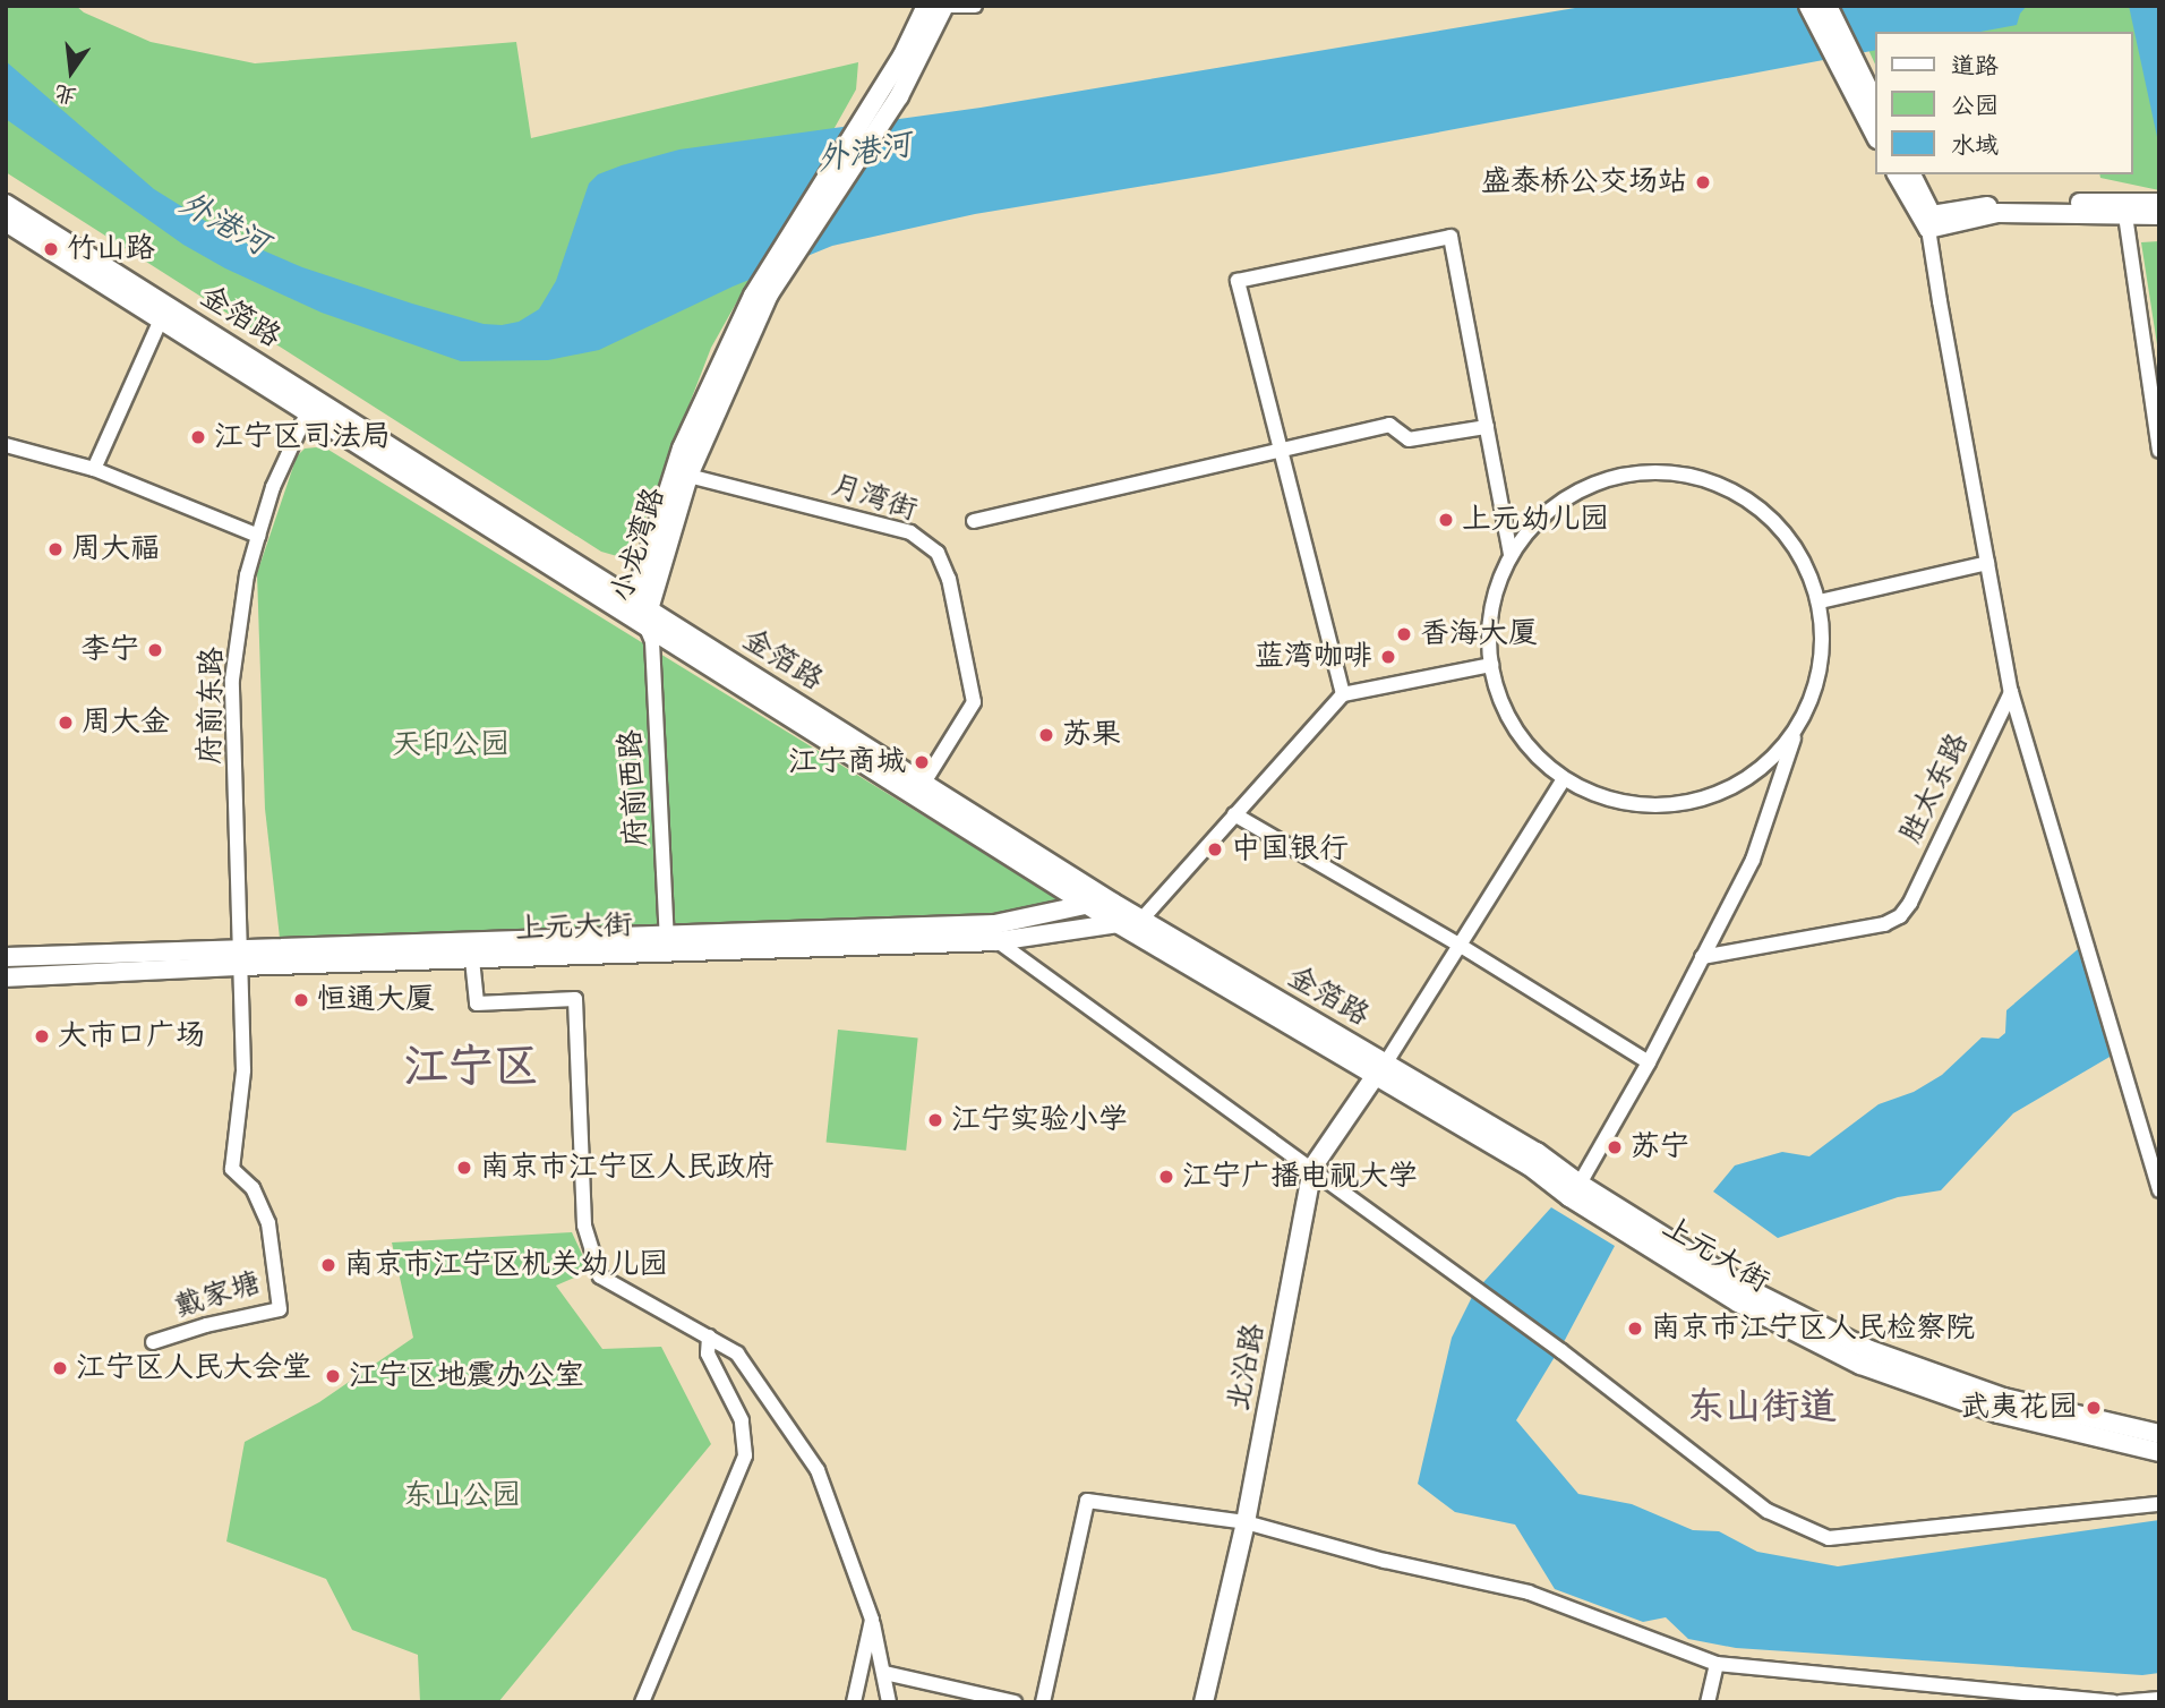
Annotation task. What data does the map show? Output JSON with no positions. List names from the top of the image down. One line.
{"streets":{"main road":["金箔路","小龙湾路","上元大街","北沿路"],"street":["月湾街","府前东路","府前西路","胜太东路","戴家塘"]},"crossings":[["金箔路","月湾街"],["金箔路","小龙湾路"],["金箔路","府前东路"],["金箔路","府前西路"],["金箔路","上元大街"],["金箔路","北沿路"],["月湾街","小龙湾路"],["小龙湾路","府前西路"],["府前东路","上元大街"],["府前东路","戴家塘"],["府前西路","上元大街"],["上元大街","戴家塘"]],"districts":["江宁区","东山街道"],"water":["外港河"],"parks":["天印公园","东山公园"],"places":["盛泰桥公交场站","竹山路","江宁区司法局","上元幼儿园","周大福","香海大厦","李宁","蓝湾咖啡","周大金","苏果","江宁商城","中国银行","恒通大厦","大市口广场","江宁实验小学","苏宁","南京市江宁区人民政府","江宁广播电视大学","南京市江宁区机关幼儿园","南京市江宁区人民检察院","江宁区人民大会堂","江宁区地震办公室","武夷花园"],"legend":["道路","公园","水域"],"north":"bottom"}
